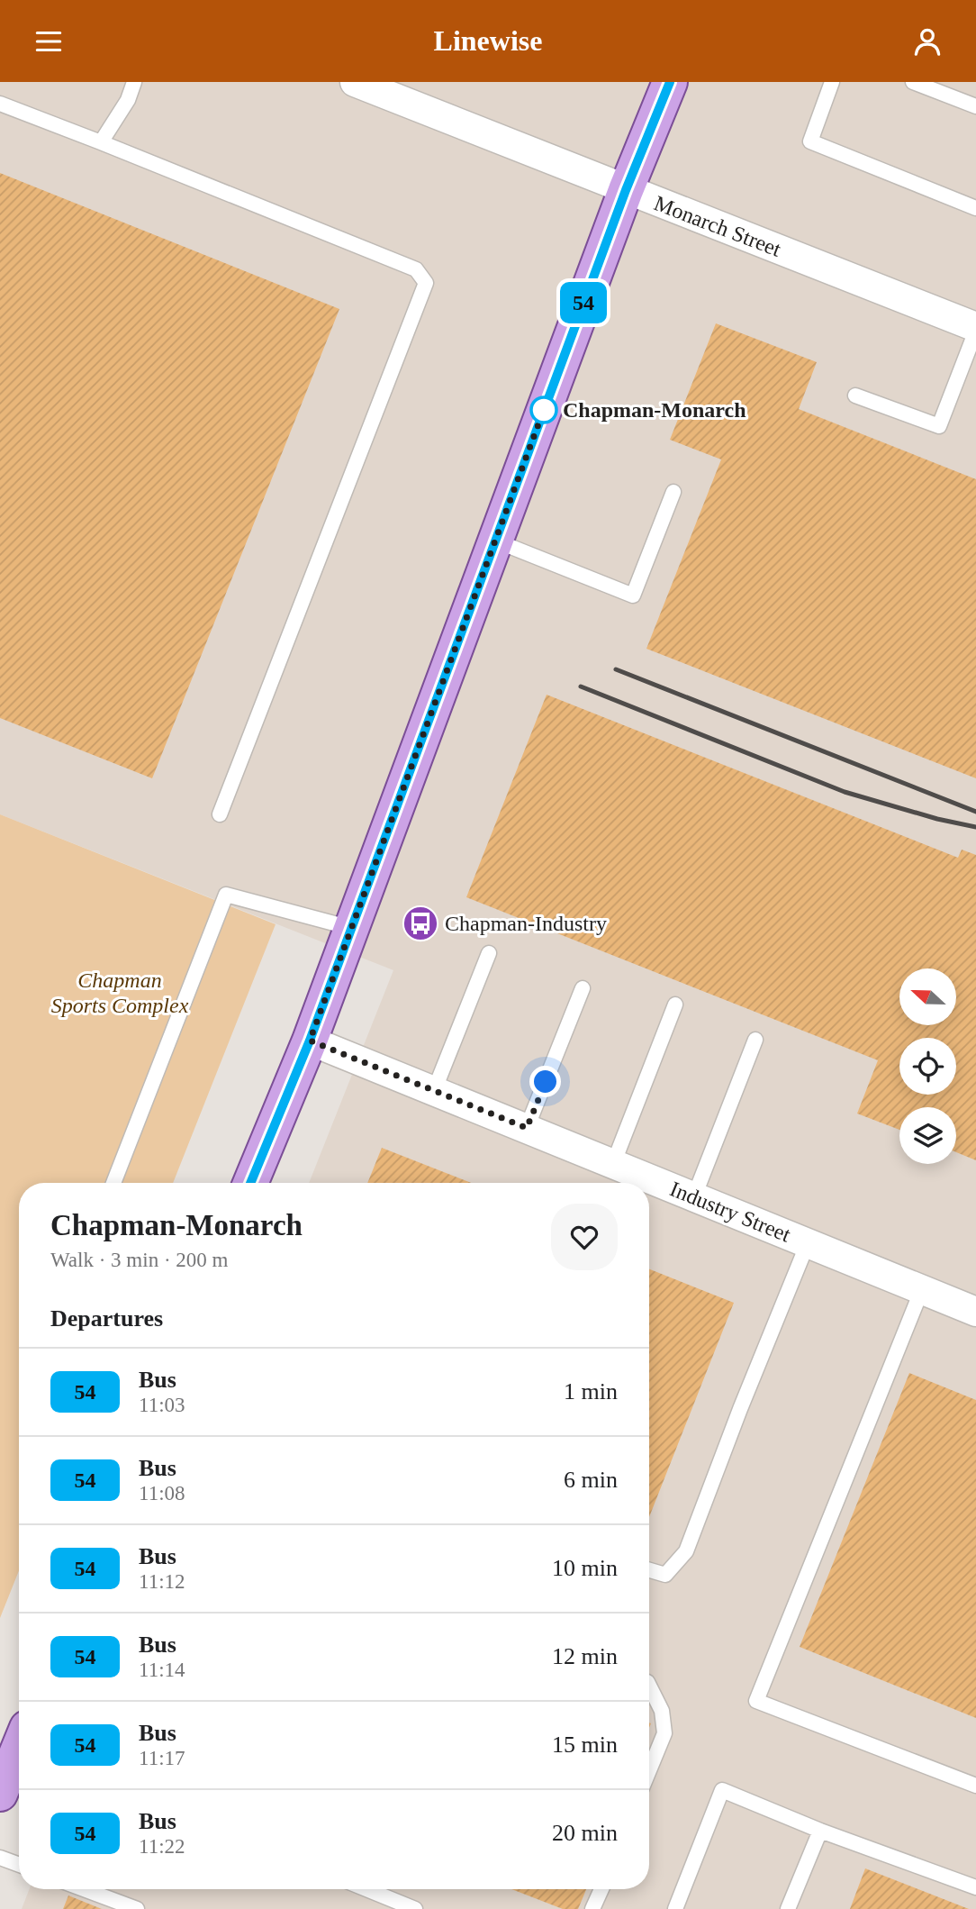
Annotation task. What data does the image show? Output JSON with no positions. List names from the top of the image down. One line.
{"streets":{"street":["Monarch Street","Industry Street"]},"parks":["Chapman Sports Complex"],"places":{"other":["Chapman-Monarch"],"bus stop":["Chapman-Industry"]},"lines":["bus line 54"],"north":"left","page":{"header":"Linewise","on_map":"54","heading":[["Chapman-Monarch","Walk · 3 min · 200 m"],"Departures"],"list":[{"mark":"54","name":"Bus","note":"11:03","value":"1 min"},{"mark":"54","name":"Bus","note":"11:08","value":"6 min"},{"mark":"54","name":"Bus","note":"11:12","value":"10 min"},{"mark":"54","name":"Bus","note":"11:14","value":"12 min"},{"mark":"54","name":"Bus","note":"11:17","value":"15 min"},{"mark":"54","name":"Bus","note":"11:22","value":"20 min"}]}}
